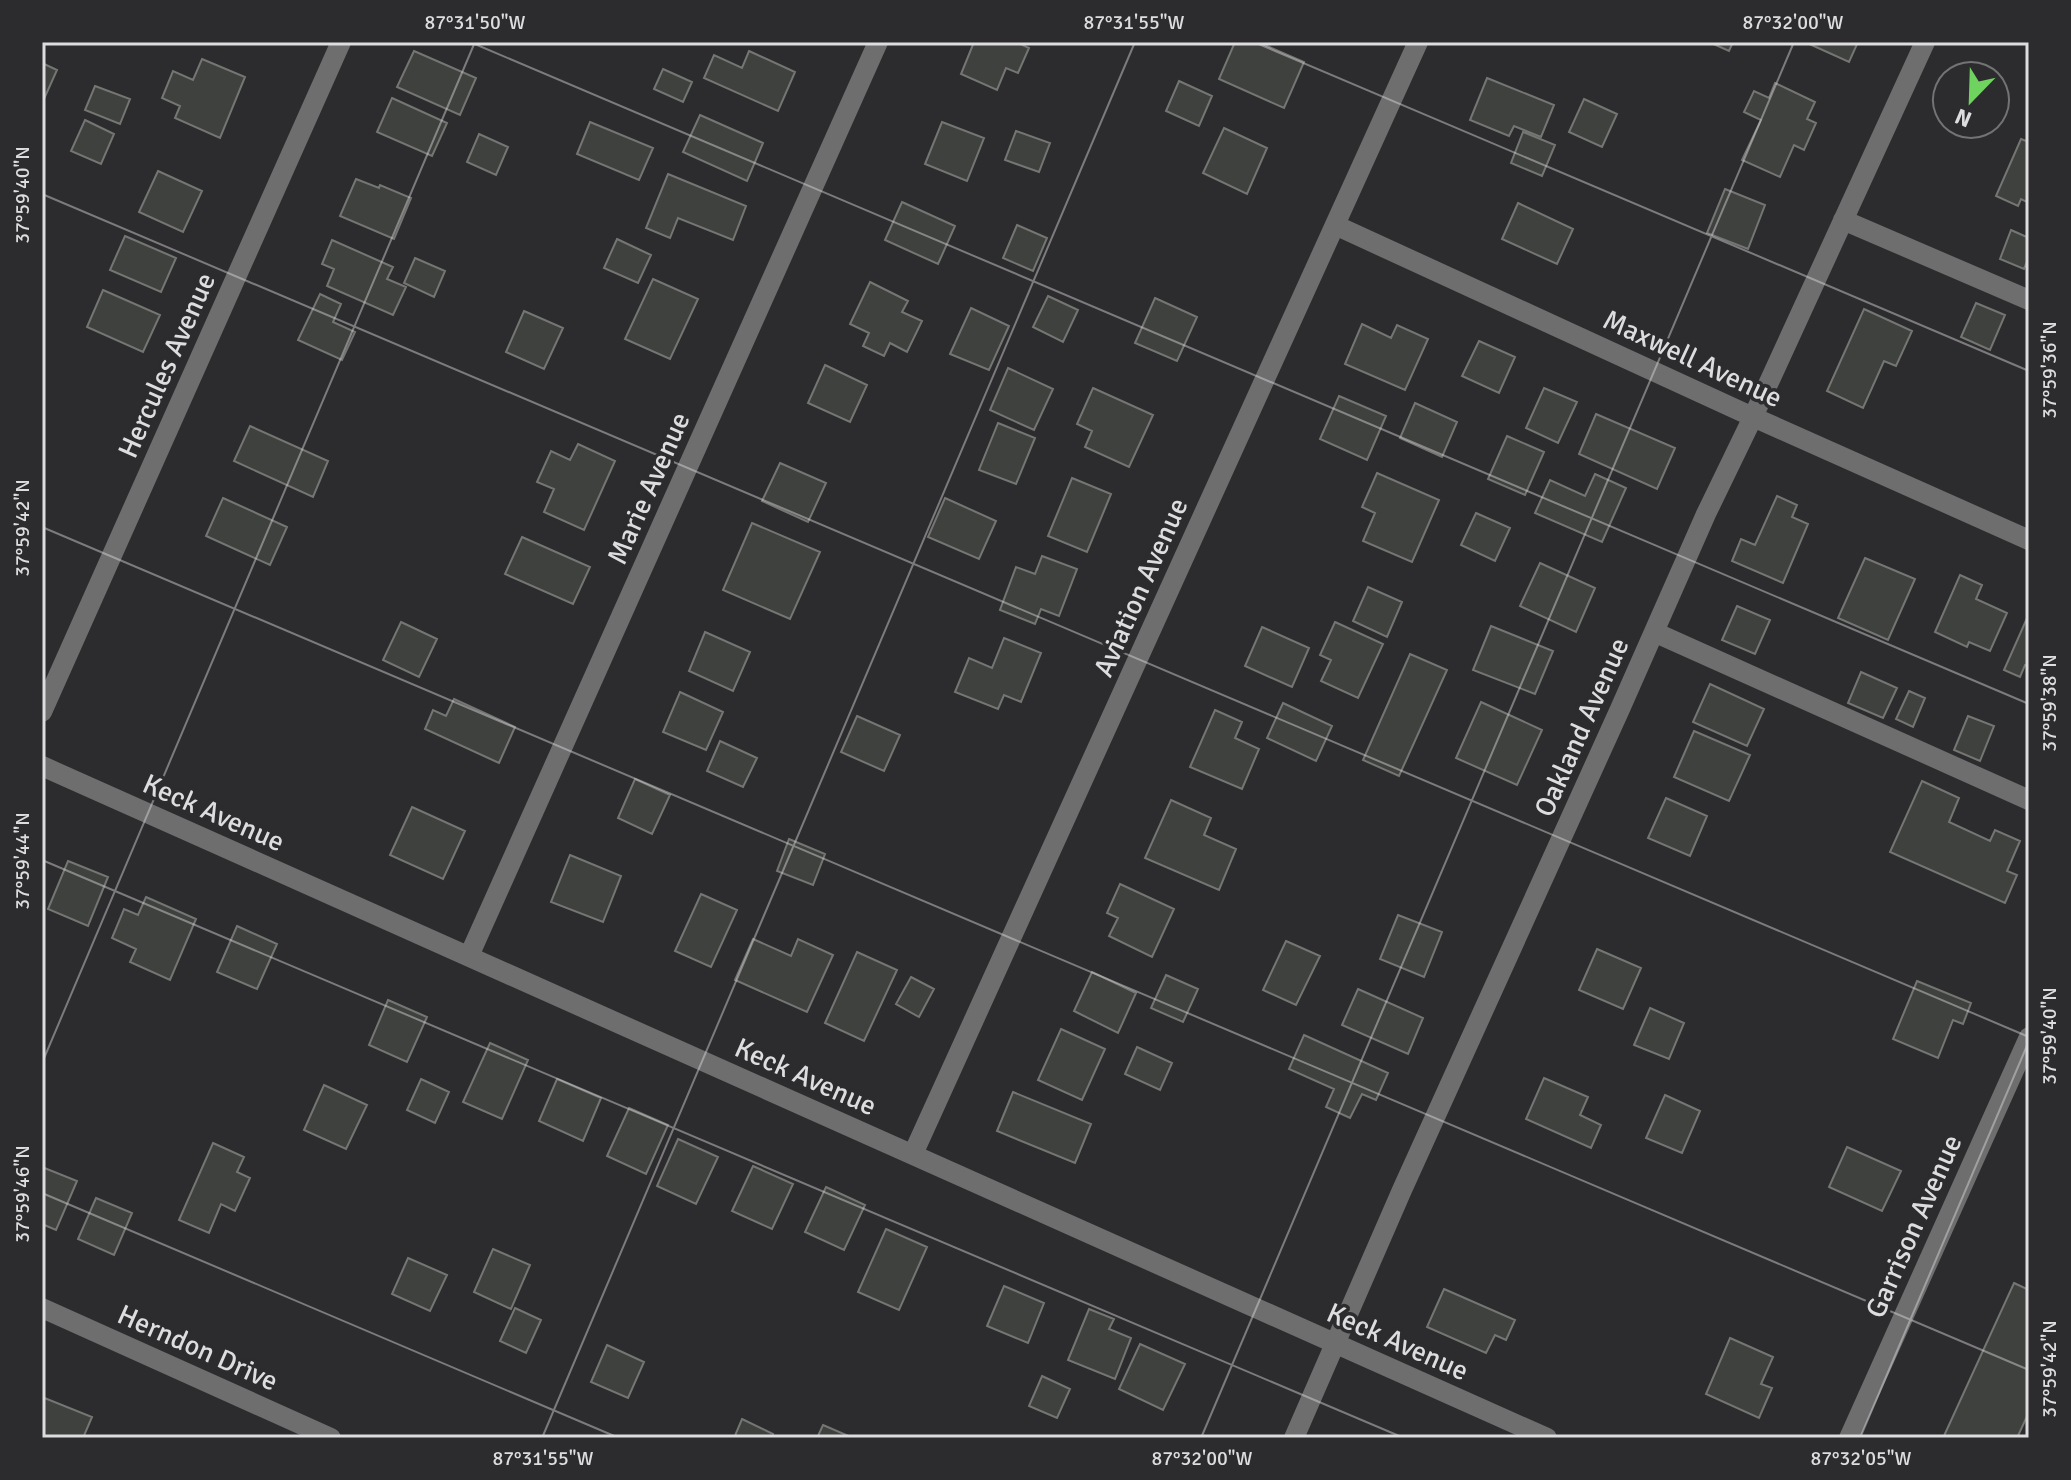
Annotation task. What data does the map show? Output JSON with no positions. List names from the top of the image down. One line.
{"streets":{"street":["Maxwell Avenue","Hercules Avenue","Marie Avenue","Aviation Avenue","Oakland Avenue","Keck Avenue","Garrison Avenue","Herndon Drive"]},"crossings":[["Maxwell Avenue","Aviation Avenue"],["Maxwell Avenue","Oakland Avenue"],["Marie Avenue","Keck Avenue"],["Aviation Avenue","Keck Avenue"],["Oakland Avenue","Keck Avenue"]],"north":"bottom left","coordinates":["87°31'50\"W","87°31'55\"W","87°32'00\"W","37°59'40\"N","37°59'36\"N","37°59'42\"N","37°59'38\"N","37°59'44\"N","37°59'46\"N","87°32'05\"W"]}
